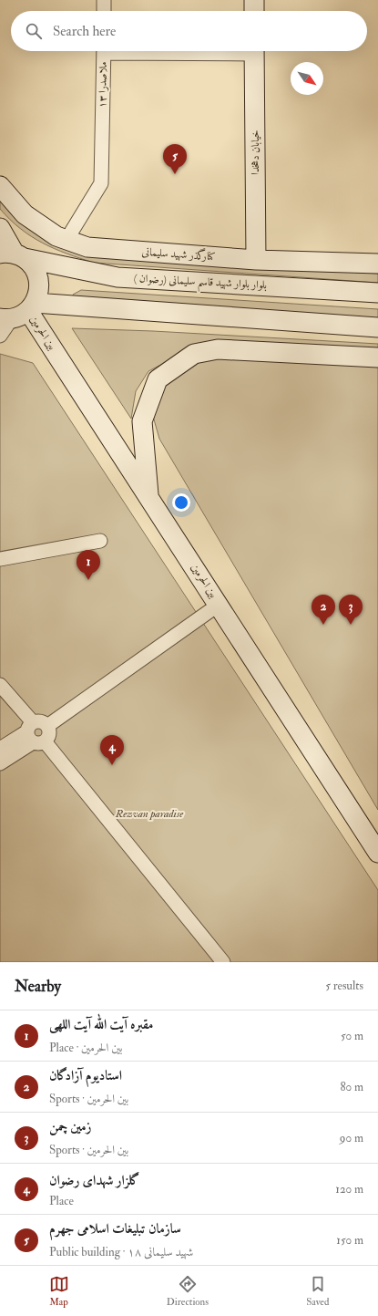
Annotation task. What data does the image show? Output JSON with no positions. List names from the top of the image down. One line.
{"streets":{"street":["ملاصدرا ۱۳","خیابان دهخدا","کنارگذر شهید سلیمانی","بلوار بلوار شهید قاسم سلیمانی (رضوان )","بین الحرمین"]},"crossings":[["ملاصدرا ۱۳","کنارگذر شهید سلیمانی"],["خیابان دهخدا","کنارگذر شهید سلیمانی"]],"parks":["Rezvan paradise"],"north":"bottom right","page":{"search":"Search here","pins":["5","1","2","3","4"],"heading":["Nearby","5 results"],"list":[{"mark":"1","name":"مقبره آیت الله آیت اللهی","note":"Place · بین الحرمین","value":"50 m"},{"mark":"2","name":"استادیوم آزادگان","note":"Sports · بین الحرمین","value":"80 m"},{"mark":"3","name":"زمین چمن","note":"Sports · بین الحرمین","value":"90 m"},{"mark":"4","name":"گلزار شهدای رضوان","note":"Place","value":"120 m"},{"mark":"5","name":"سازمان تبلیغات اسلامی جهرم","note":"Public building · شهید سلیمانی ۱۸","value":"150 m"}],"nav":["Map","Directions","Saved"]}}
